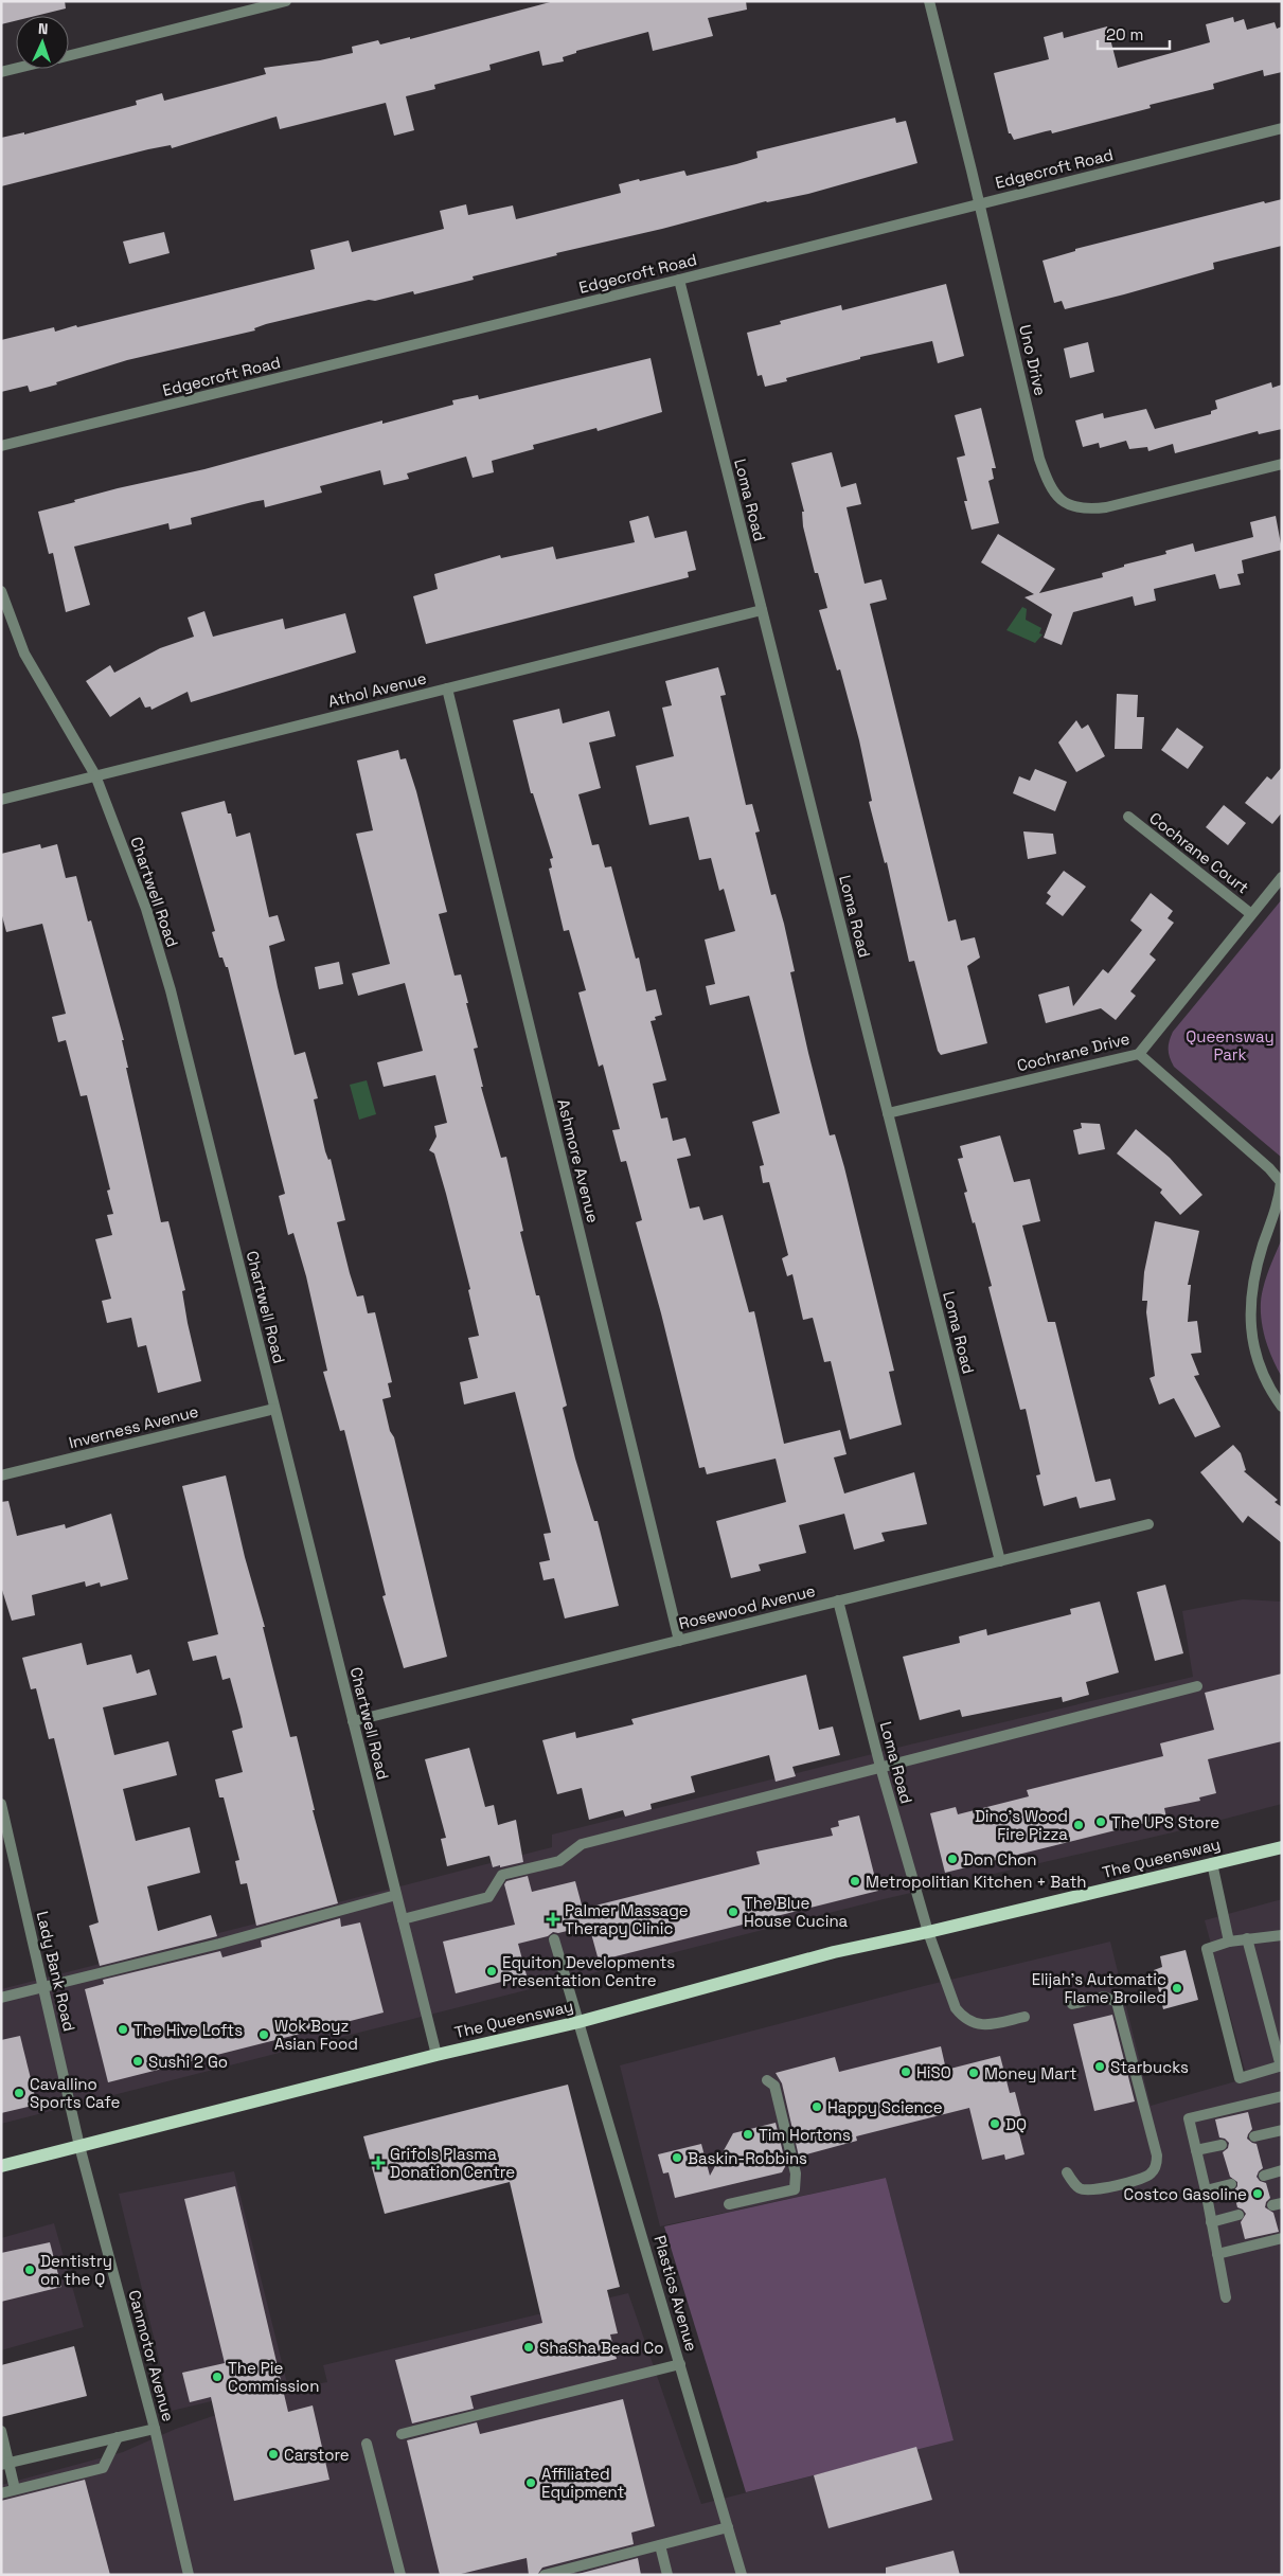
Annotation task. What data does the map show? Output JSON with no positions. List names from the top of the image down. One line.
{"streets":{"main road":["The Queensway"],"street":["Edgecroft Road","Uno Drive","Loma Road","Athol Avenue","Cochrane Court","Chartwell Road","Cochrane Drive","Ashmore Avenue","Inverness Avenue","Rosewood Avenue","Lady Bank Road","Plastics Avenue","Canmotor Avenue"]},"crossings":[["Edgecroft Road","Uno Drive"],["Edgecroft Road","Loma Road"],["Loma Road","Athol Avenue"],["Loma Road","Cochrane Drive"],["Loma Road","Rosewood Avenue"],["Loma Road","The Queensway"],["Athol Avenue","Chartwell Road"],["Athol Avenue","Ashmore Avenue"],["Cochrane Court","Cochrane Drive"],["Chartwell Road","Inverness Avenue"],["Chartwell Road","Rosewood Avenue"],["Chartwell Road","The Queensway"],["Ashmore Avenue","Rosewood Avenue"],["The Queensway","Lady Bank Road"],["The Queensway","Plastics Avenue"],["The Queensway","Canmotor Avenue"],["Lady Bank Road","Canmotor Avenue"]],"parks":["Queensway Park"],"places":{"other":["The UPS Store","Dino's Wood Fire Pizza","Don Chon","Metropolitian Kitchen + Bath","The Blue House Cucina","Equiton Developments Presentation Centre","Elijah's Automatic Flame Broiled","The Hive Lofts","Wok Boyz Asian Food","Sushi 2 Go","Starbucks","HiSO","Money Mart","Cavallino Sports Cafe","Happy Science","DQ","Tim Hortons","Baskin-Robbins","Costco Gasoline","Dentistry on the Q","ShaSha Bead Co","The Pie Commission","Carstore","Affiliated Equipment"],"health":["Palmer Massage Therapy Clinic","Grifols Plasma Donation Centre"]},"scale_bar":"20 m","north":"top"}
